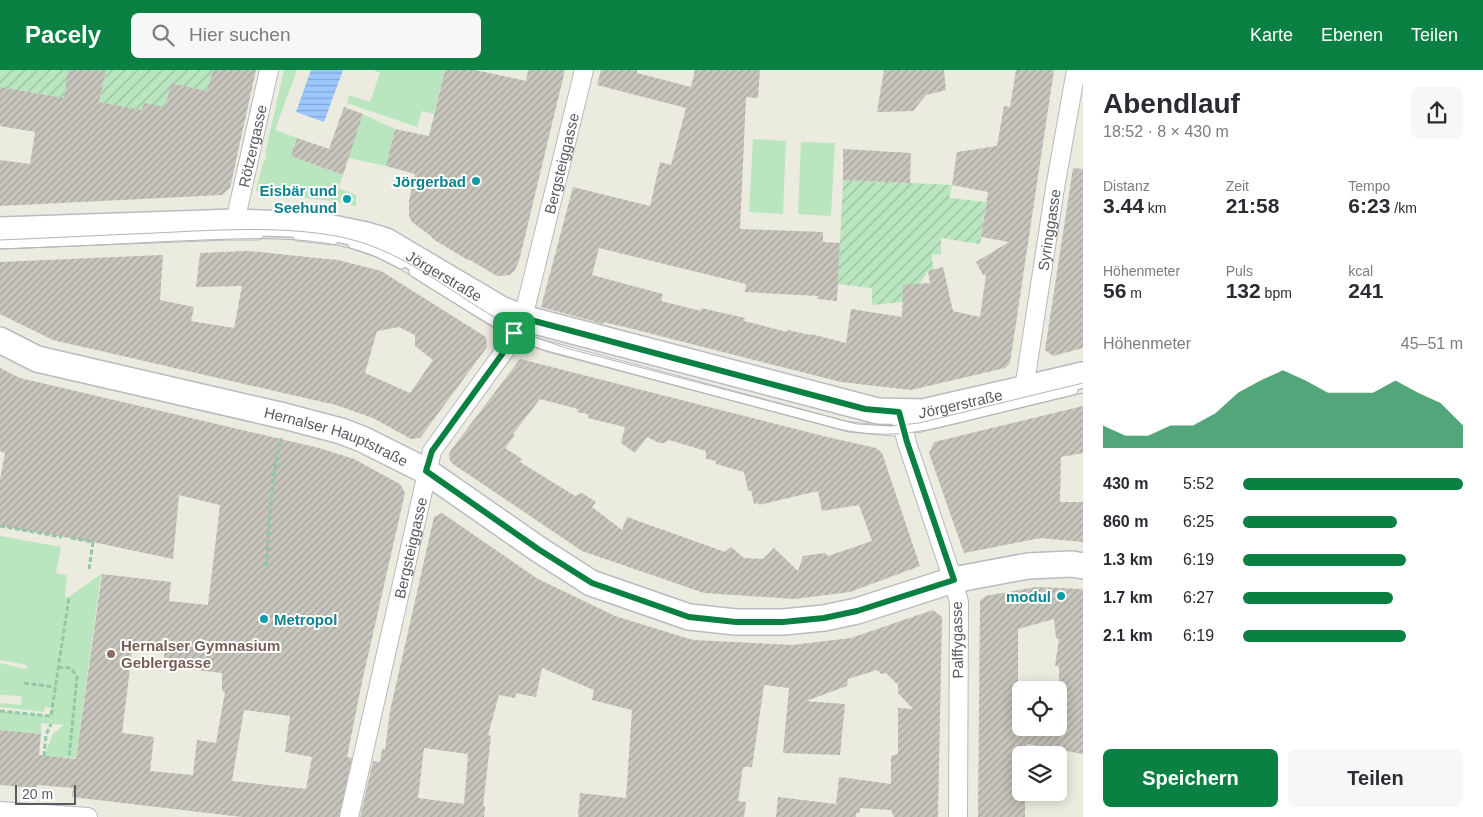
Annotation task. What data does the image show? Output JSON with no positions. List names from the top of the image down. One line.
{"streets":{"main road":["Jörgerstraße","Hernalser Hauptstraße"],"street":["Rötzergasse","Bergsteiggasse","Syringgasse","Palffygasse"]},"crossings":[["Rötzergasse","Jörgerstraße"],["Bergsteiggasse","Jörgerstraße"],["Bergsteiggasse","Hernalser Hauptstraße"],["Syringgasse","Jörgerstraße"],["Jörgerstraße","Palffygasse"],["Hernalser Hauptstraße","Palffygasse"]],"places":["Jörgerbad","Eisbär und Seehund","modul","Metropol","Hernalser Gymnasium Geblergasse"],"scale_bar":"20 m","page":{"header":"Pacely","search":"Hier suchen","nav":["Karte","Ebenen","Teilen"],"heading":["Abendlauf","18:52 · 8 × 430 m"],"stats":[["Distanz","3.44 km"],["Zeit","21:58"],["Tempo","6:23 /km"],["Höhenmeter","56 m"],["Puls","132 bpm"],["kcal","241"]],"chart":["Höhenmeter","45–51 m"],"list":[{"name":"430 m","note":"5:52"},{"name":"860 m","note":"6:25"},{"name":"1.3 km","note":"6:19"},{"name":"1.7 km","note":"6:27"},{"name":"2.1 km","note":"6:19"}],"buttons":["Speichern","Teilen"],"scale":"20 m"}}
